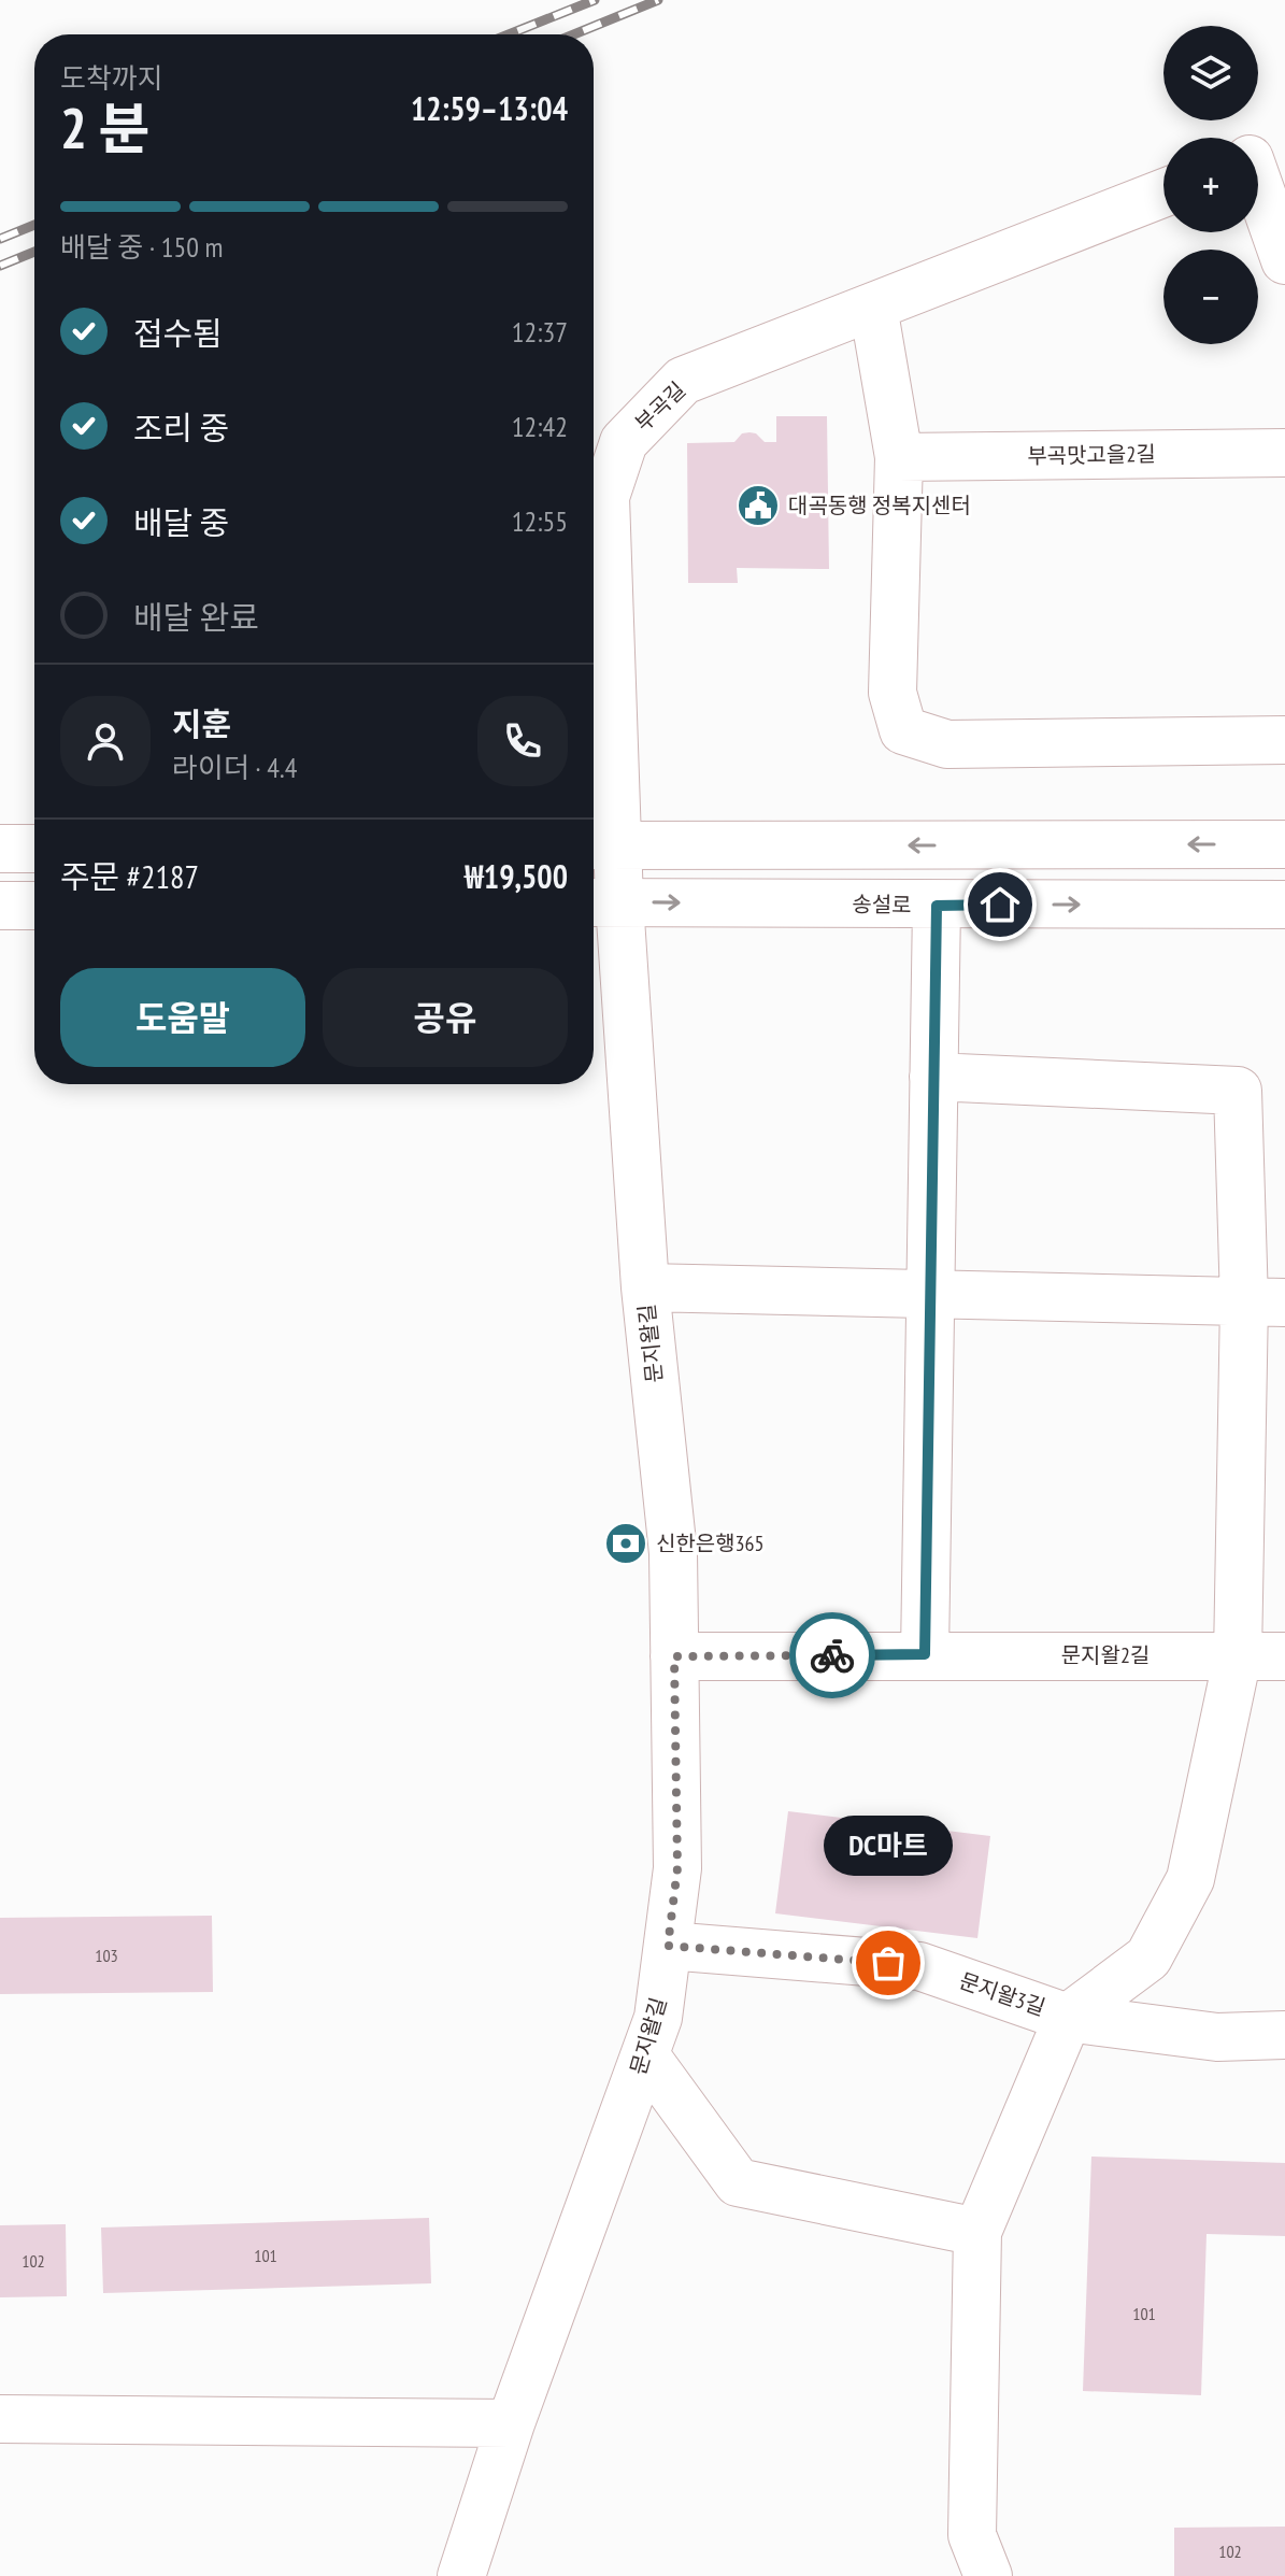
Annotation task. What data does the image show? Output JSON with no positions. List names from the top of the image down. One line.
{"streets":{"street":["부곡길","부곡맛고을2길","송설로","문지왈길","문지왈2길","문지왈3길"]},"crossings":[["부곡길","송설로"],["부곡길","문지왈길"],["송설로","문지왈길"],["문지왈길","문지왈2길"],["문지왈길","문지왈3길"]],"places":{"public building":["대곡동행 정복지센터"],"bank":["신한은행365"],"other":["DC마트"]},"house_numbers":["103","101","102","101","102"],"page":{"map_buttons":["+","−"],"heading":["2 분","도착까지","12:59–13:04"],"panel":["지훈","라이더 · 4.4","주문 #2187","₩19,500"],"bar":"배달 중 · 150 m","list":[["접수됨","12:37"],["조리 중","12:42"],["배달 중","12:55"],"배달 완료"],"buttons":["도움말","공유"],"bubble":"DC마트"}}
